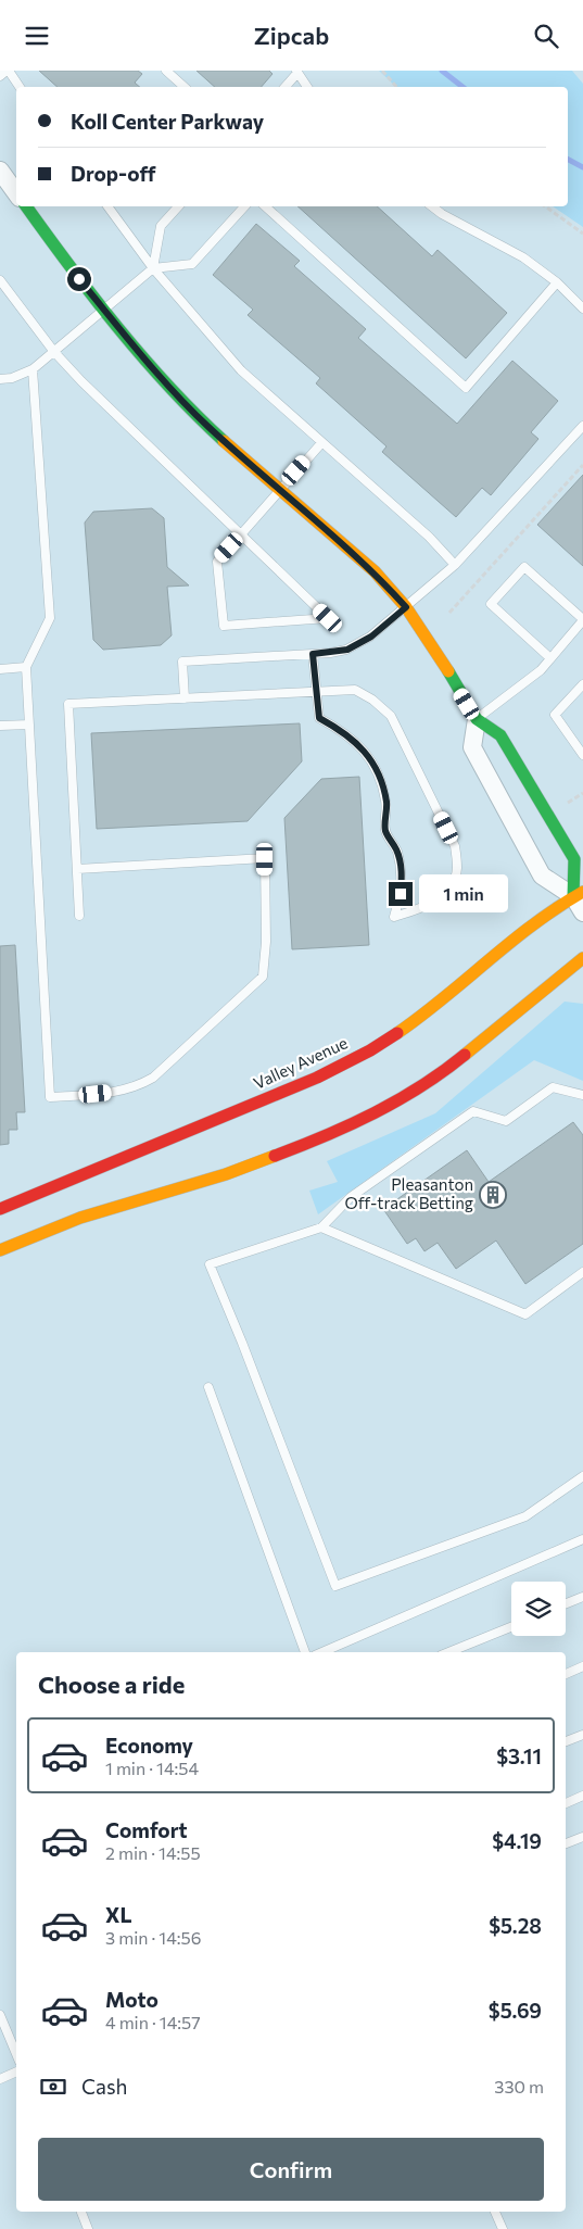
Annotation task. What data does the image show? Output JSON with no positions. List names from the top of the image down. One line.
{"streets":{"main road":["Valley Avenue"]},"places":{"building":["Pleasanton Off-track Betting"]},"page":{"header":"Zipcab","banner":["Koll Center Parkway","Drop-off"],"bubble":"1 min","heading":"Choose a ride","list":[{"name":"Economy","note":"1 min · 14:54","value":"$3.11"},{"name":"Comfort","note":"2 min · 14:55","value":"$4.19"},{"name":"XL","note":"3 min · 14:56","value":"$5.28"},{"name":"Moto","note":"4 min · 14:57","value":"$5.69"}],"pay":["Cash","330 m"],"buttons":"Confirm"}}
